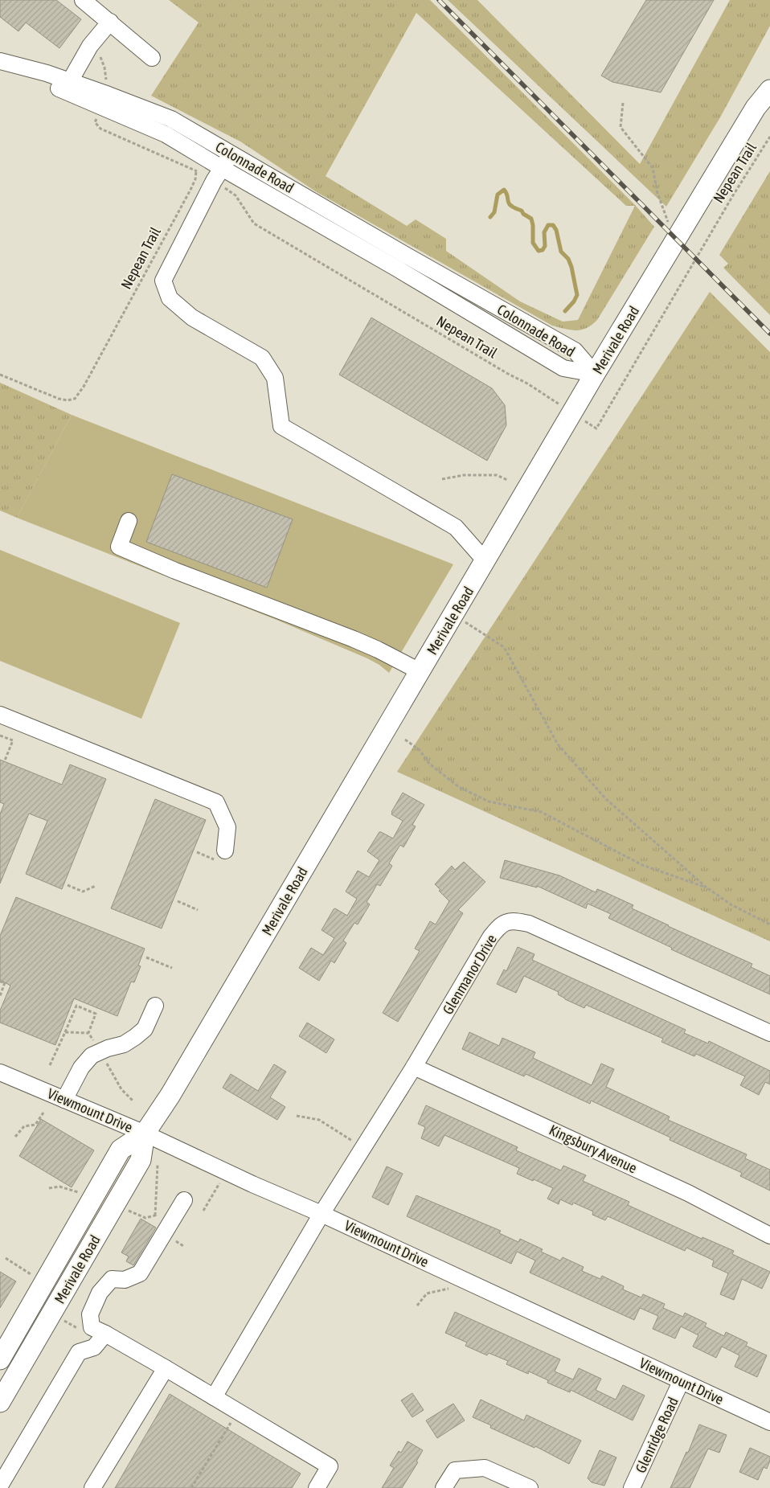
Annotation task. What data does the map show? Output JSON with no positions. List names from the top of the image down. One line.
{"streets":{"main road":["Merivale Road"],"street":["Colonnade Road","Glenmanor Drive","Viewmount Drive","Kingsbury Avenue","Glenridge Road"],"path":["Nepean Trail"]},"crossings":[["Colonnade Road","Nepean Trail"],["Colonnade Road","Merivale Road"],["Merivale Road","Viewmount Drive"],["Glenmanor Drive","Viewmount Drive"],["Glenmanor Drive","Kingsbury Avenue"],["Viewmount Drive","Glenridge Road"]]}
